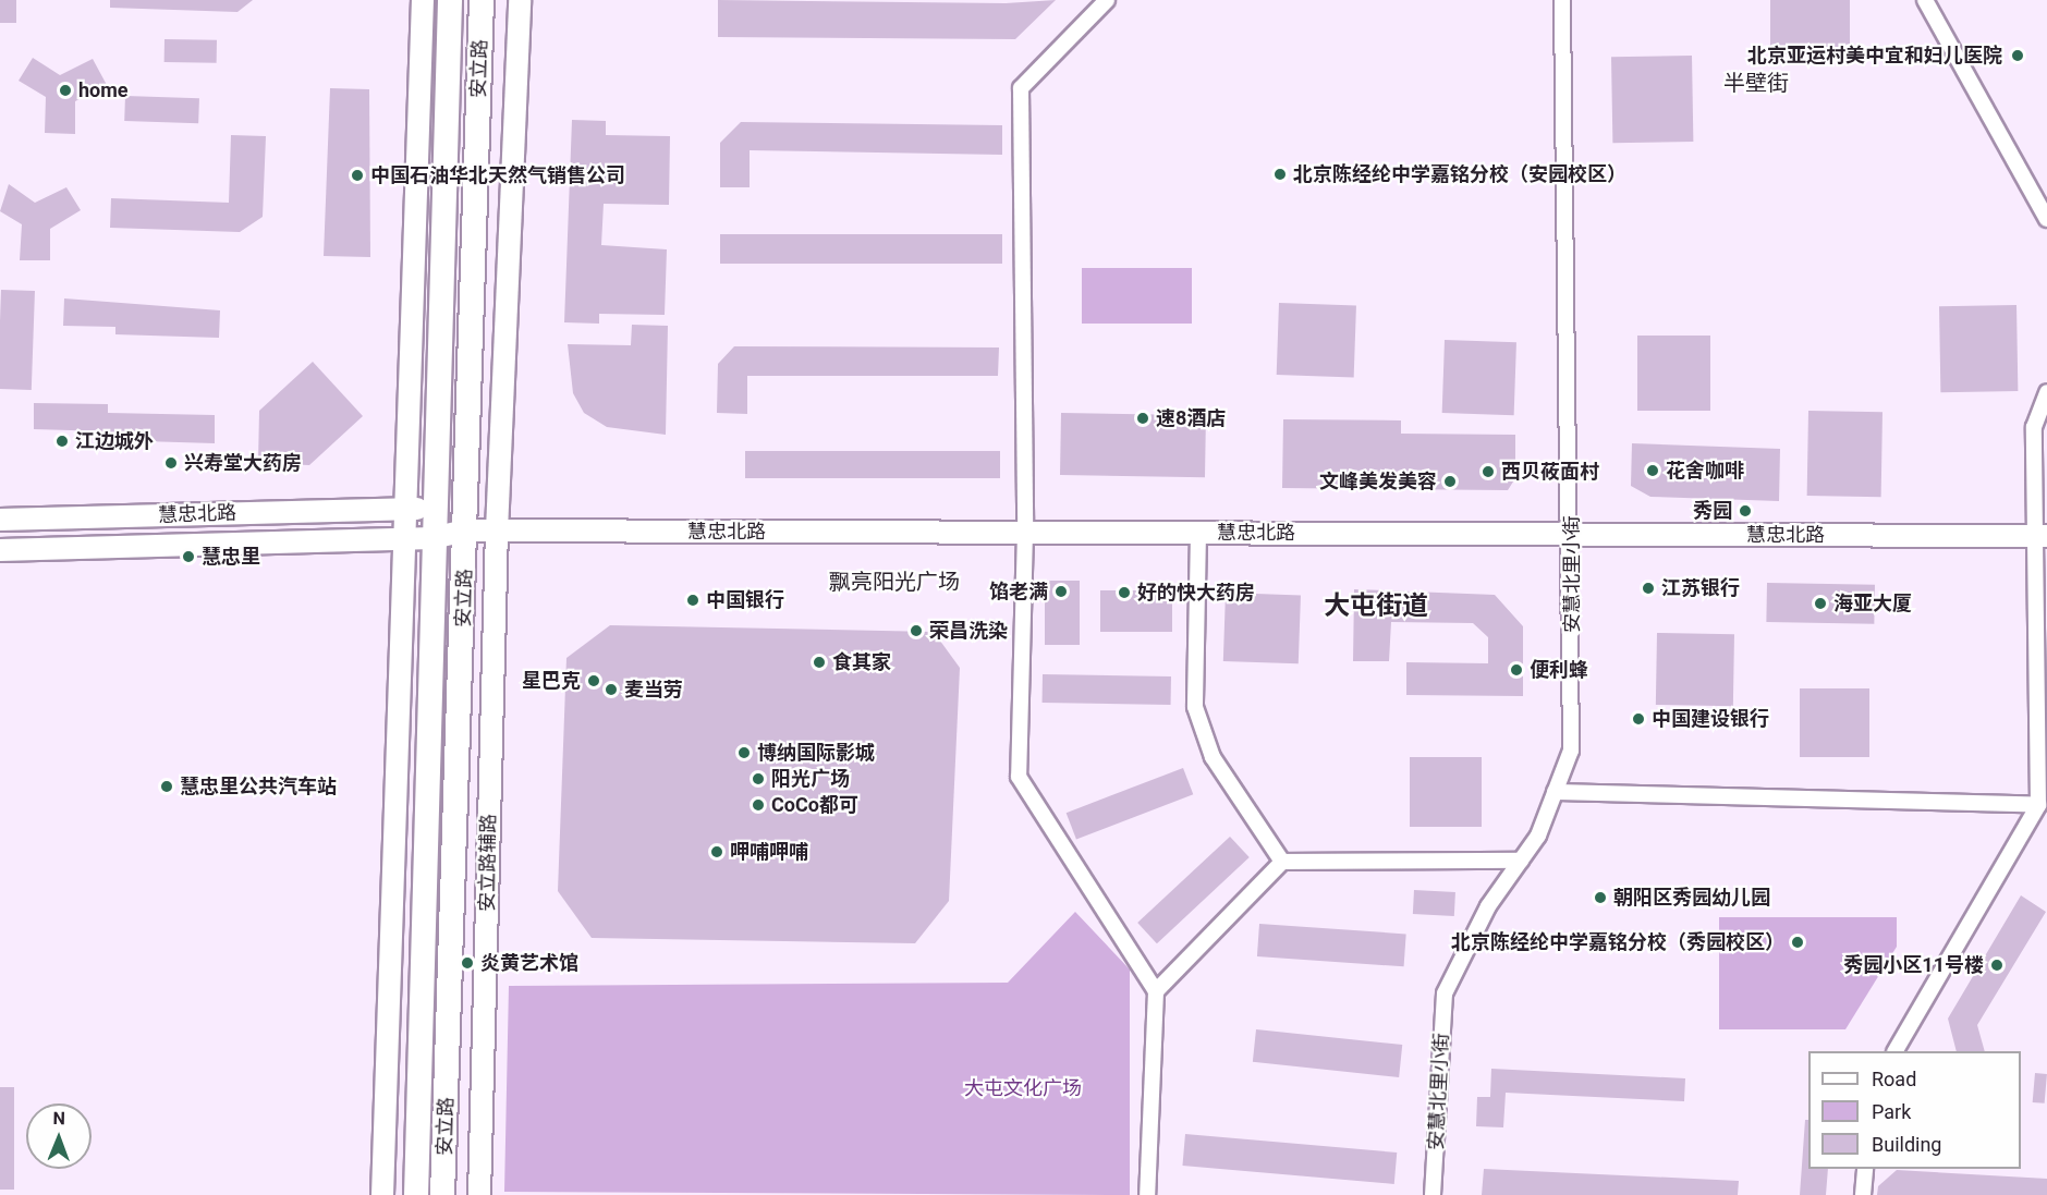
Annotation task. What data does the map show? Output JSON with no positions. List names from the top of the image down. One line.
{"streets":{"main road":["安立路"],"street":["慧忠北路","安慧北里小街","安立路辅路"]},"crossings":[["安立路","慧忠北路"],["安立路","安立路辅路"],["慧忠北路","安慧北里小街"],["慧忠北路","安立路辅路"]],"districts":["半壁街","飘亮阳光广场","大屯街道"],"parks":["大屯文化广场"],"places":["北京亚运村美中宜和妇儿医院","home","北京陈经纶中学嘉铭分校（安园校区）","中国石油华北天然气销售公司","速8酒店","江边城外","兴寿堂大药房","花舍咖啡","西贝莜面村","文峰美发美容","秀园","慧忠里","江苏银行","馅老满","好的快大药房","中国银行","海亚大厦","荣昌洗染","食其家","便利蜂","星巴克","麦当劳","中国建设银行","博纳国际影城","阳光广场","慧忠里公共汽车站","CoCo都可","呷哺呷哺","朝阳区秀园幼儿园","北京陈经纶中学嘉铭分校（秀园校区）","炎黄艺术馆","秀园小区11号楼"],"legend":["Road","Park","Building"],"north":"top"}
